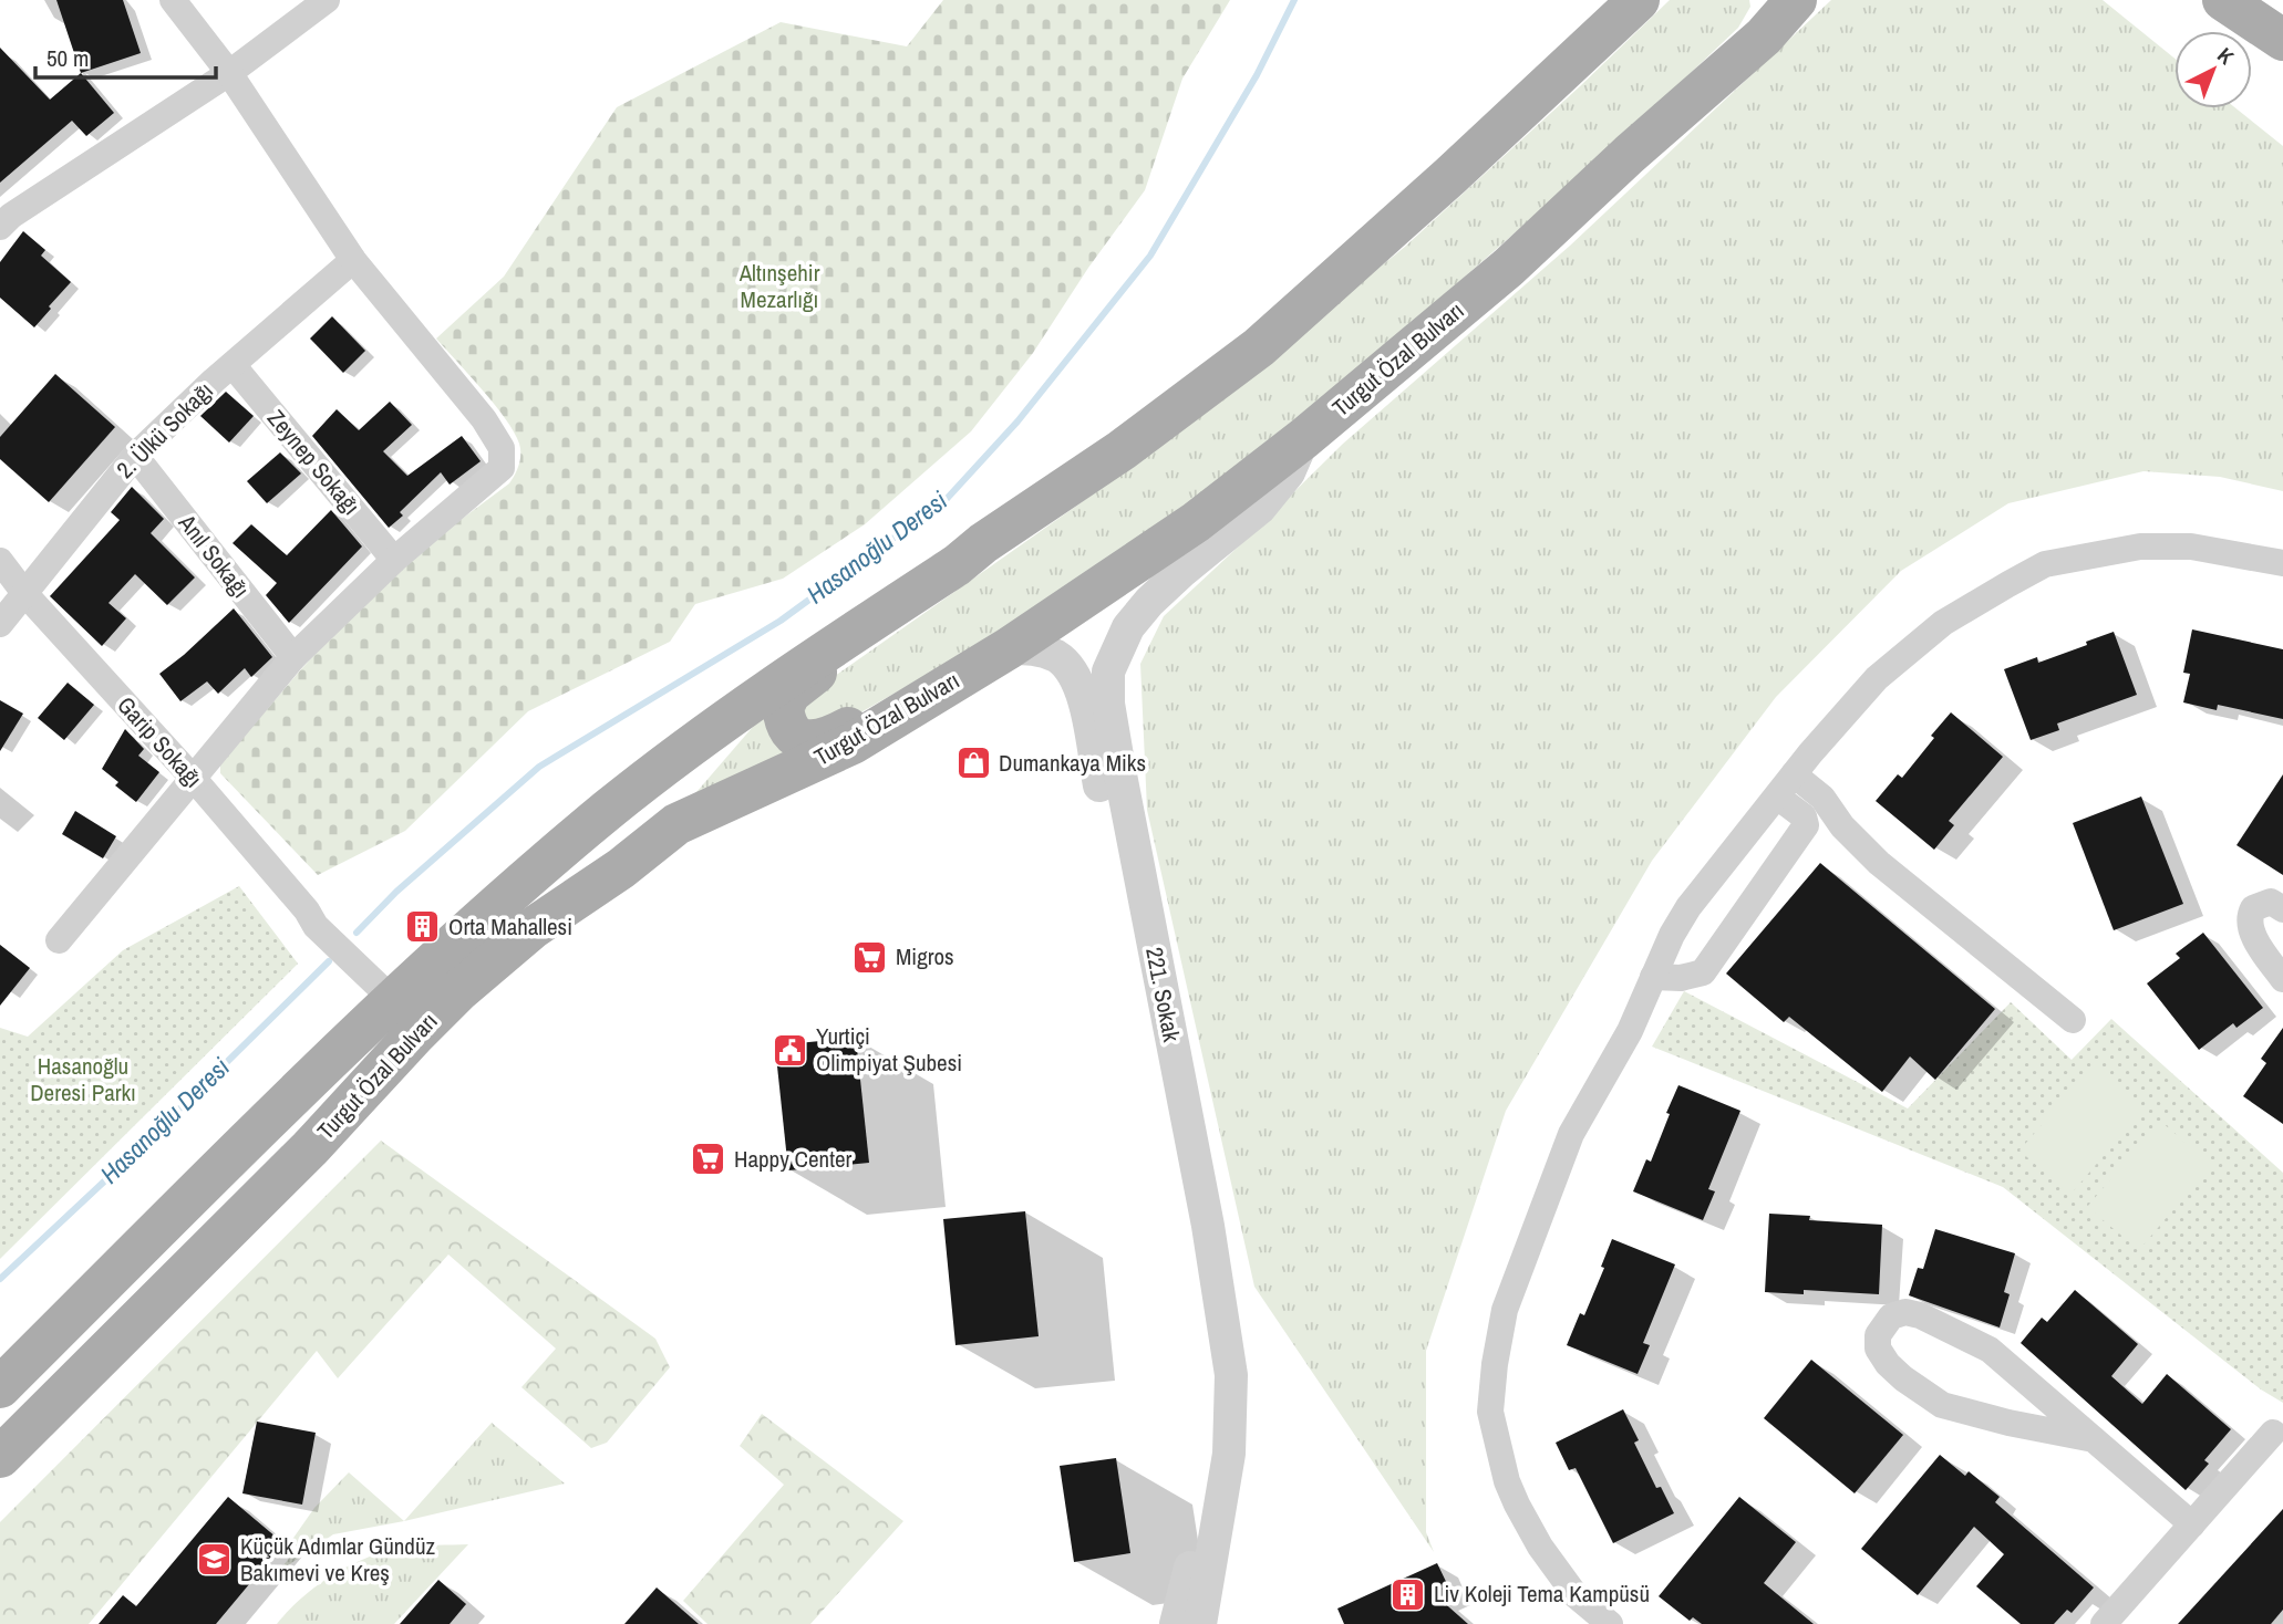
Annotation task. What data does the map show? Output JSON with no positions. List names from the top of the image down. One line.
{"streets":{"main road":["Turgut Özal Bulvarı"],"street":["2. Ülkü Sokağı","Zeynep Sokağı","Anıl Sokağı","Garip Sokağı","221. Sokak"]},"crossings":[["Turgut Özal Bulvarı","Garip Sokağı"],["Turgut Özal Bulvarı","221. Sokak"],["2. Ülkü Sokağı","Zeynep Sokağı"],["2. Ülkü Sokağı","Anıl Sokağı"],["2. Ülkü Sokağı","Garip Sokağı"]],"water":["Hasanoğlu Deresi"],"parks":["Altınşehir Mezarlığı","Hasanoğlu Deresi Parkı"],"places":{"shop":["Dumankaya Miks"],"building":["Orta Mahallesi","Liv Koleji Tema Kampüsü"],"supermarket":["Migros","Happy Center"],"public building":["Yurtiçi Olimpiyat Şubesi"],"school or university":["Küçük Adımlar Gündüz Bakımevi ve Kreş"]},"scale_bar":"50 m","north":"top right"}
